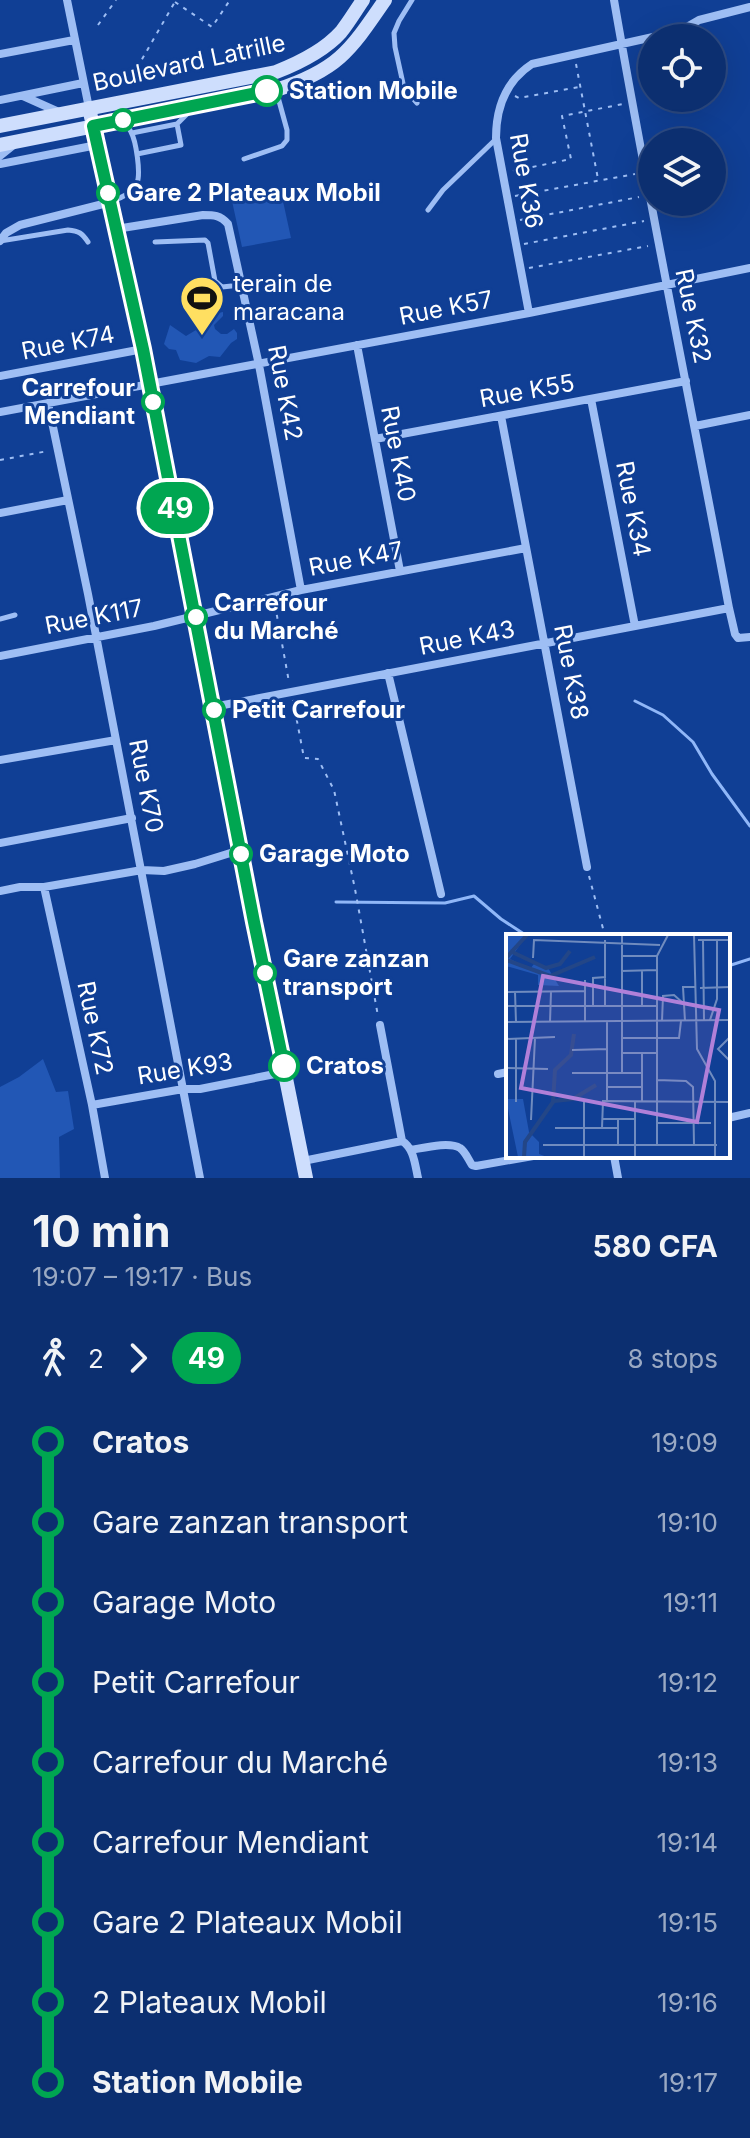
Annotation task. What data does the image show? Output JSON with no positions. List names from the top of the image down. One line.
{"streets":{"street":["Boulevard Latrille","Rue K36","Rue K57","Rue K32","Rue K74","Rue K55","Rue K42","Rue K40","Rue K34","Rue K47","Rue K117","Rue K43","Rue K38","Rue K70","Rue K72","Rue K93"]},"crossings":[["Rue K36","Rue K57"],["Rue K36","Rue K32"],["Rue K57","Rue K32"],["Rue K57","Rue K42"],["Rue K57","Rue K40"],["Rue K57","Rue K70"],["Rue K32","Rue K55"],["Rue K32","Rue K43"],["Rue K55","Rue K40"],["Rue K55","Rue K34"],["Rue K55","Rue K38"],["Rue K42","Rue K47"],["Rue K40","Rue K47"],["Rue K34","Rue K43"],["Rue K47","Rue K117"],["Rue K47","Rue K38"],["Rue K117","Rue K70"],["Rue K43","Rue K38"],["Rue K70","Rue K93"],["Rue K72","Rue K93"]],"places":{"other":["Station Mobile","Gare 2 Plateaux Mobil","Carrefour Mendiant","Carrefour du Marché","Petit Carrefour","Garage Moto","Gare zanzan transport","Cratos"],"sports":["terain de maracana"]},"lines":["bus line 49"],"page":{"on_map":"49","heading":["10 min","19:07 – 19:17 · Bus","580 CFA"],"legs":["2","49","8 stops"],"list":[{"name":"Cratos","value":"19:09"},{"name":"Gare zanzan transport","value":"19:10"},{"name":"Garage Moto","value":"19:11"},{"name":"Petit Carrefour","value":"19:12"},{"name":"Carrefour du Marché","value":"19:13"},{"name":"Carrefour Mendiant","value":"19:14"},{"name":"Gare 2 Plateaux Mobil","value":"19:15"},{"name":"2 Plateaux Mobil","value":"19:16"},{"name":"Station Mobile","value":"19:17"}]}}
